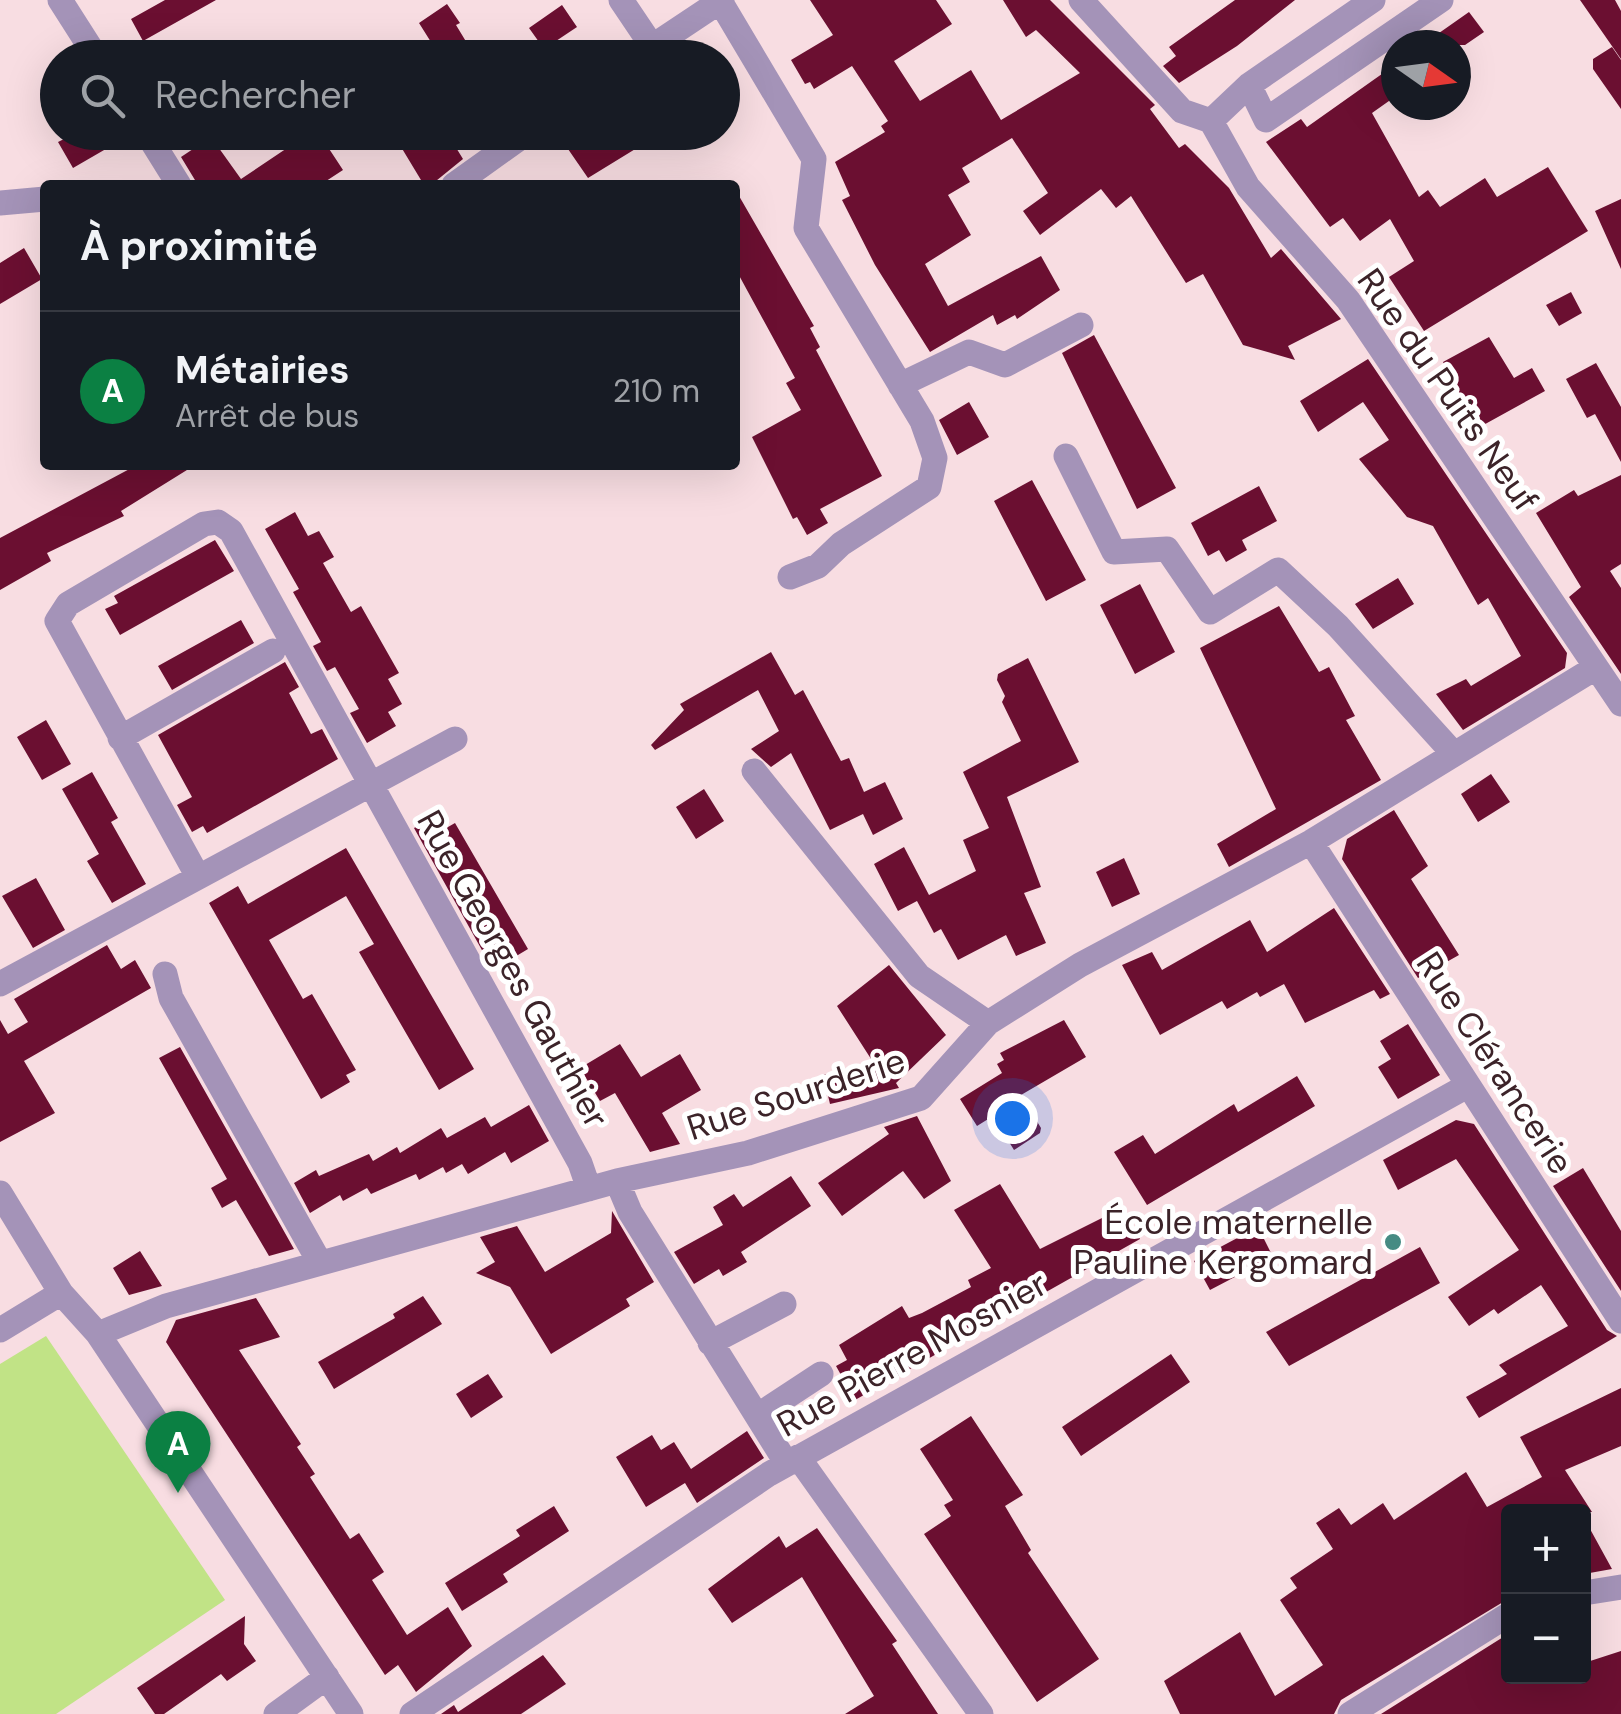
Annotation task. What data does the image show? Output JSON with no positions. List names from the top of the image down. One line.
{"streets":{"street":["Rue du Puits Neuf","Rue Georges Gauthier","Rue Clérancerie","Rue Sourderie","Rue Pierre Mosnier"]},"crossings":[["Rue du Puits Neuf","Rue Sourderie"],["Rue Georges Gauthier","Rue Sourderie"],["Rue Clérancerie","Rue Sourderie"],["Rue Clérancerie","Rue Pierre Mosnier"]],"places":["École maternelle Pauline Kergomard"],"north":"right","page":{"search":"Rechercher","heading":"À proximité","list":[{"mark":"A","name":"Métairies","note":"Arrêt de bus","value":"210 m"}],"pins":"A","map_buttons":["+","−"]}}
